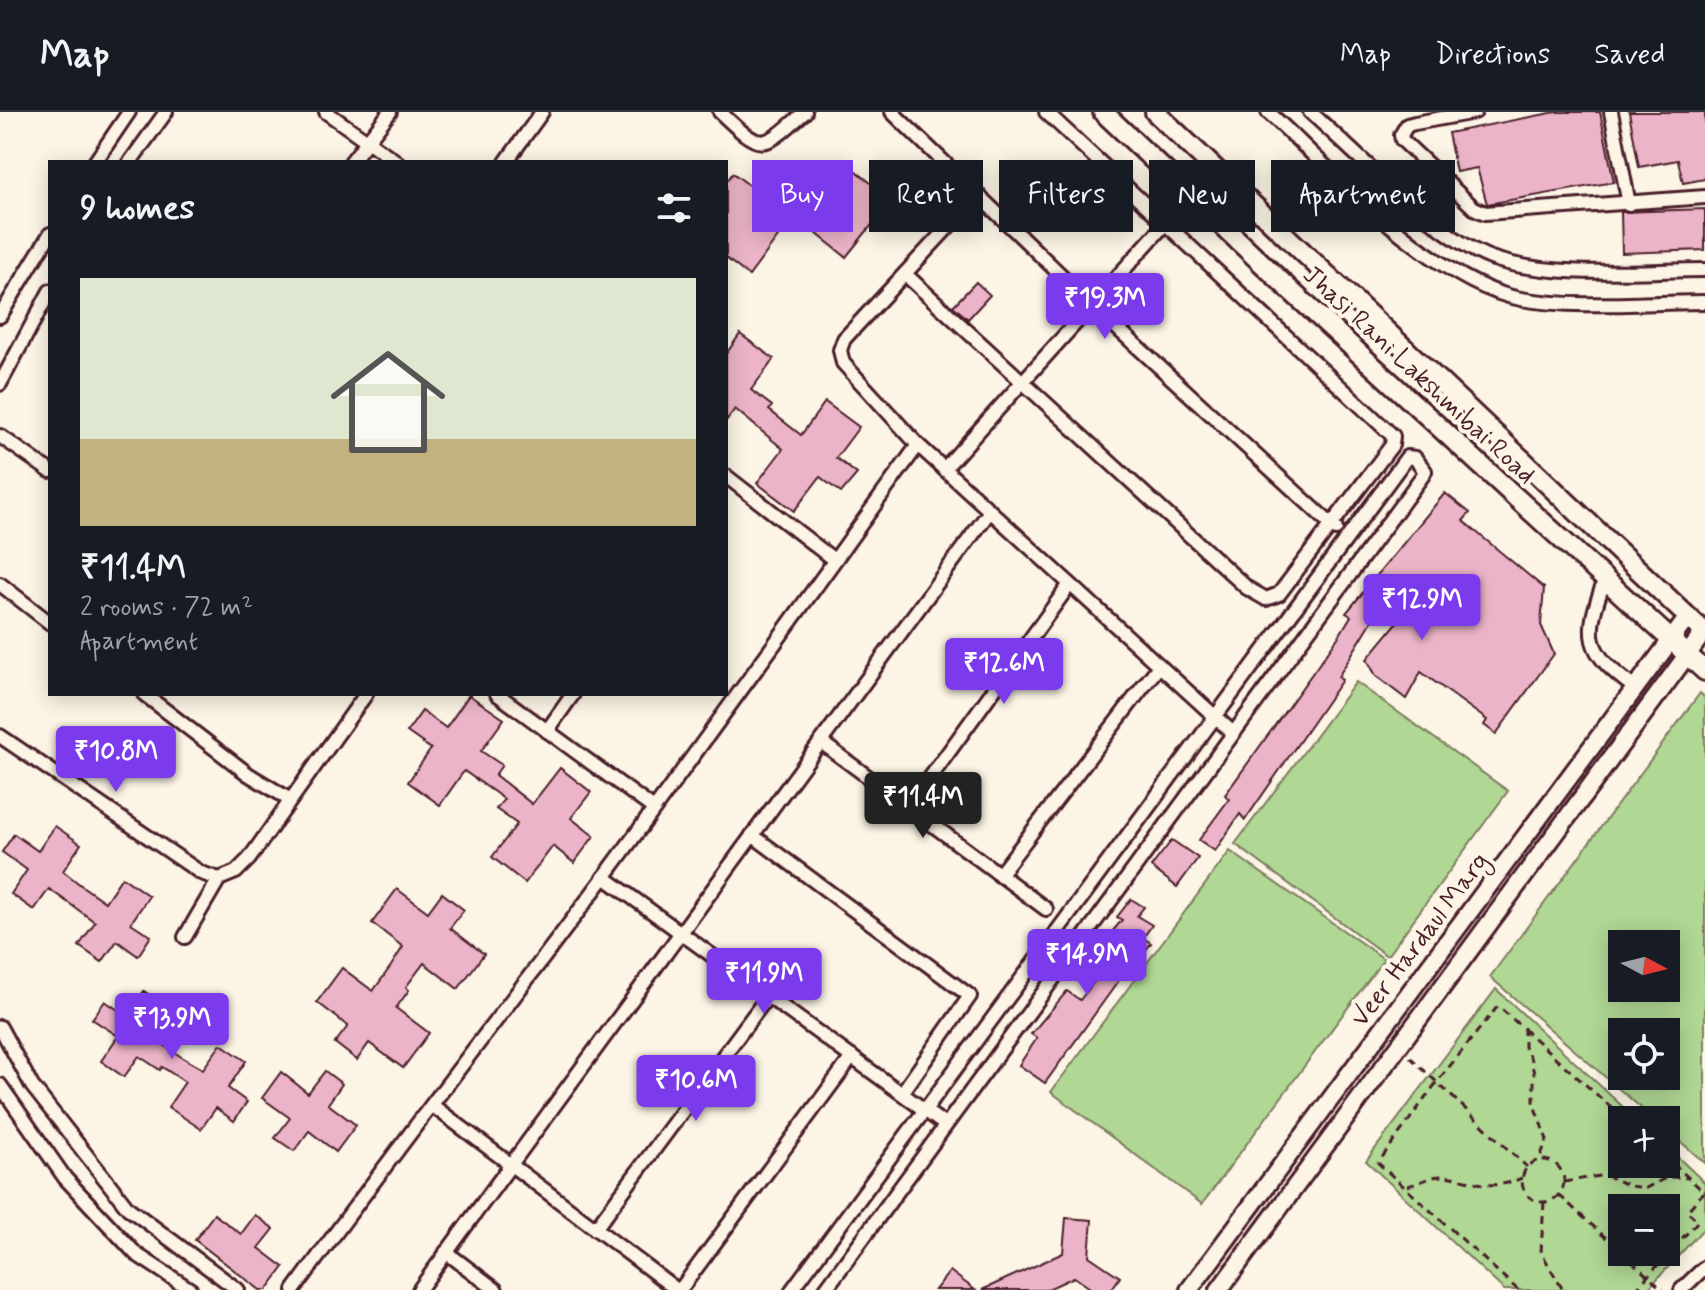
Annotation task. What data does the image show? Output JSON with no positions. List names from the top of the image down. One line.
{"streets":{"main road":["Jhasi Rani Lakshmibai Road"],"street":["Veer Hardaul Marg"]},"crossings":[["Jhasi Rani Lakshmibai Road","Veer Hardaul Marg"]],"north":"right","page":{"header":"Map","nav":["Map","Directions","Saved"],"chip":["Buy","Rent","Filters","New","Apartment"],"heading":"9 homes","list":[{"name":"₹11.4M","note":"2 rooms · 72 m² · Apartment"}],"price":["₹19.3M","₹12.9M","₹12.6M","₹10.8M","₹11.4M","₹14.9M","₹11.9M","₹13.9M","₹10.6M"],"map_buttons":["+","−"]}}
